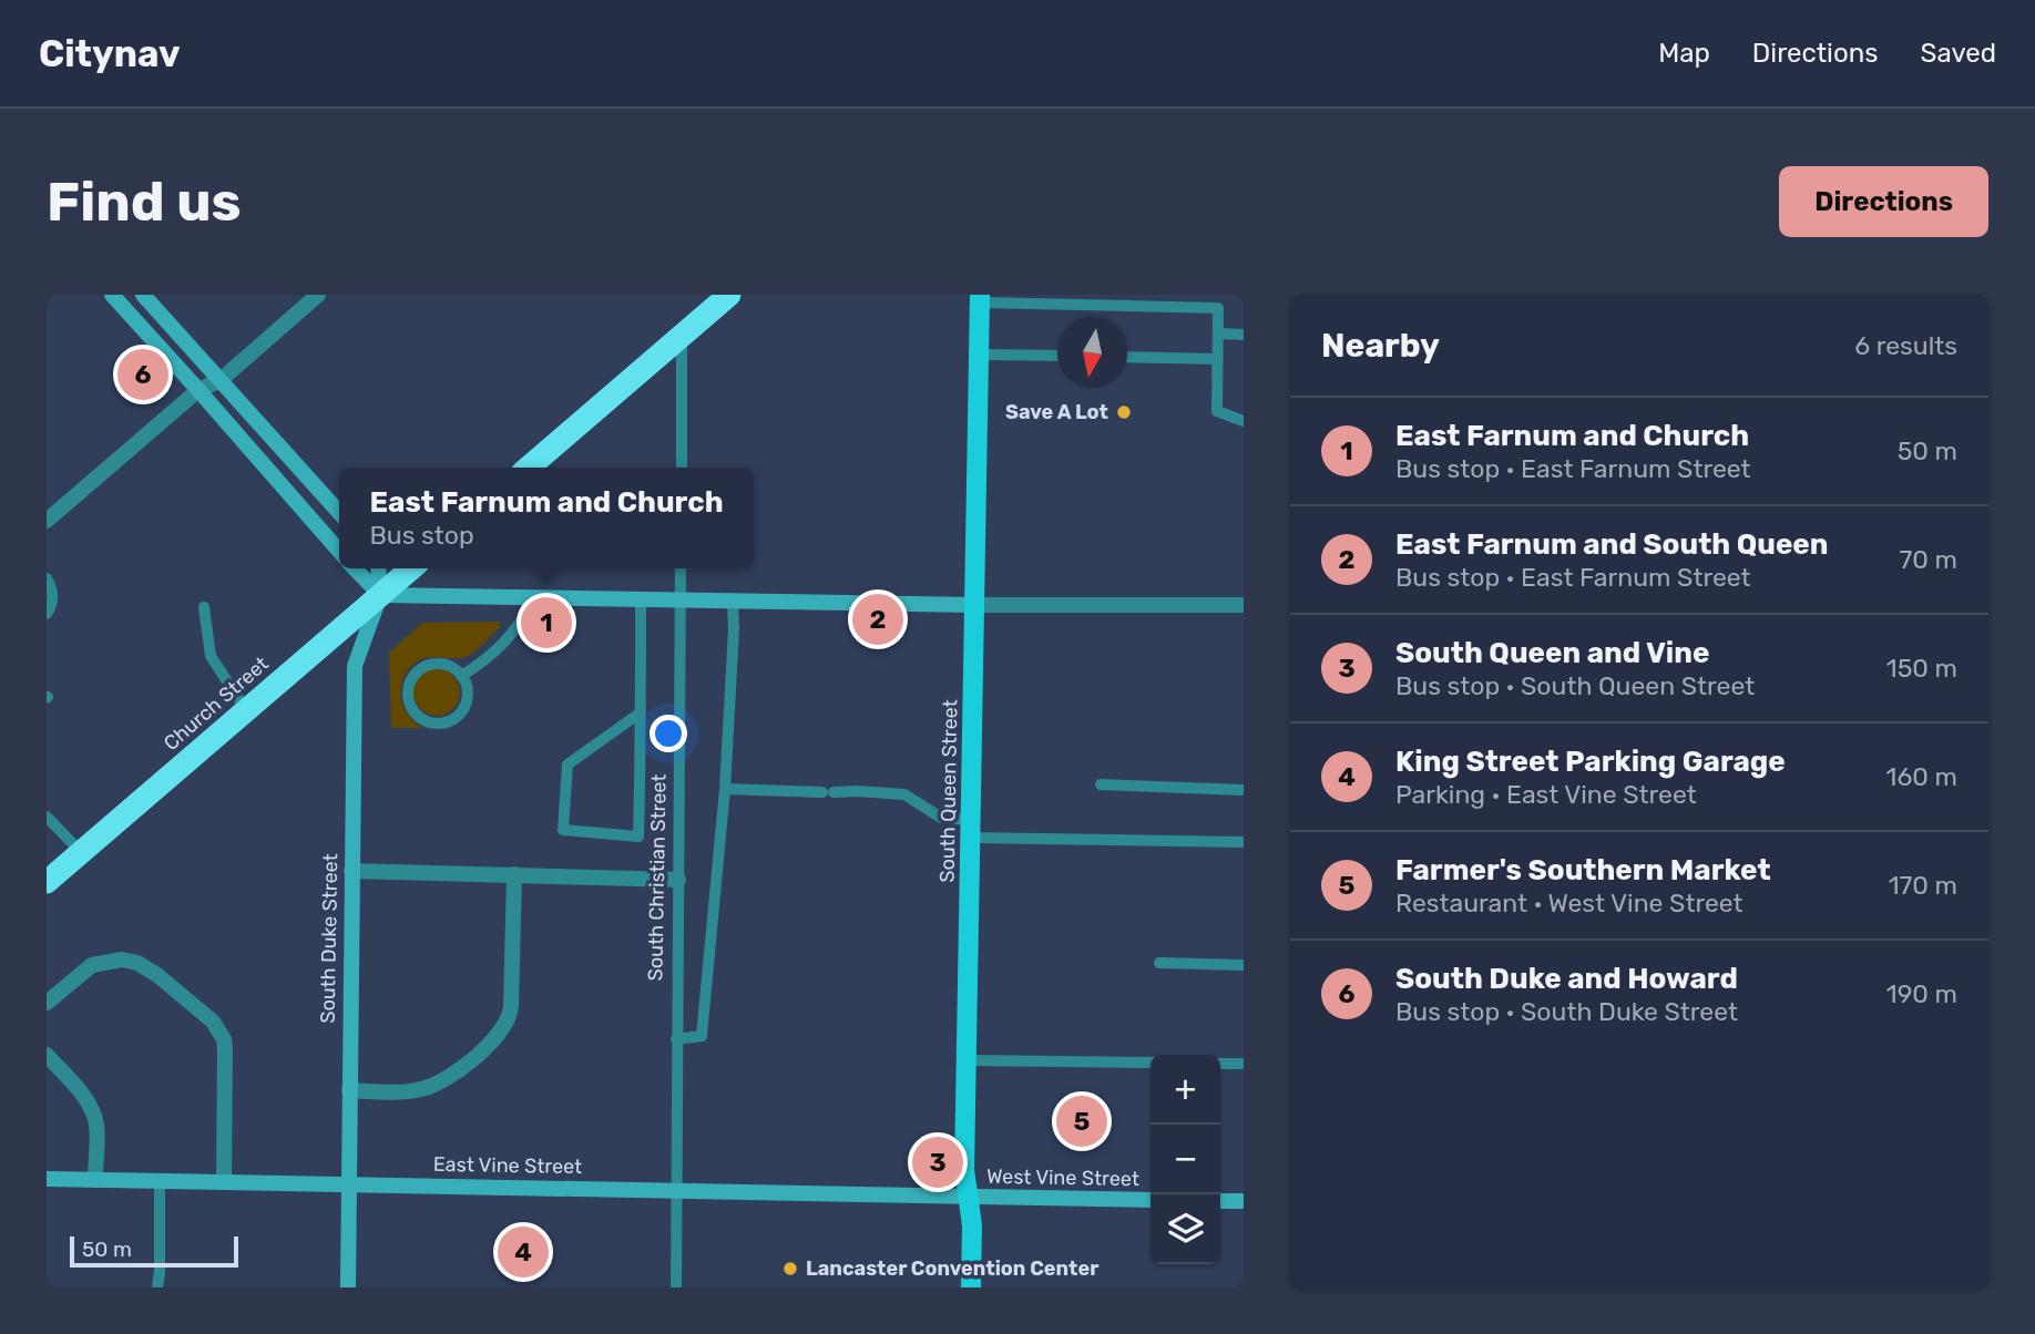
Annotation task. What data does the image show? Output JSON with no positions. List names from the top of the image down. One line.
{"streets":{"highway":["Church Street"],"main road":["South Queen Street"],"street":["South Duke Street","East Vine Street","West Vine Street"],"lane":["South Christian Street"]},"crossings":[["Church Street","South Duke Street"],["South Queen Street","East Vine Street"],["South Queen Street","West Vine Street"],["South Christian Street","East Vine Street"],["South Duke Street","East Vine Street"],["East Vine Street","West Vine Street"]],"places":["Save A Lot","Lancaster Convention Center"],"scale_bar":"50 m","north":"bottom","page":{"header":"Citynav","nav":["Map","Directions","Saved"],"buttons":"Directions","title":"Find us","heading":["Nearby","6 results"],"pins":["6","2","1","5","3","4"],"list":[{"mark":"1","name":"East Farnum and Church","note":"Bus stop · East Farnum Street","value":"50 m"},{"mark":"2","name":"East Farnum and South Queen","note":"Bus stop · East Farnum Street","value":"70 m"},{"mark":"3","name":"South Queen and Vine","note":"Bus stop · South Queen Street","value":"150 m"},{"mark":"4","name":"King Street Parking Garage","note":"Parking · East Vine Street","value":"160 m"},{"mark":"5","name":"Farmer's Southern Market","note":"Restaurant · West Vine Street","value":"170 m"},{"mark":"6","name":"South Duke and Howard","note":"Bus stop · South Duke Street","value":"190 m"}],"popup":["East Farnum and Church","Bus stop"],"map_buttons":["+","−"],"scale":"50 m"}}
